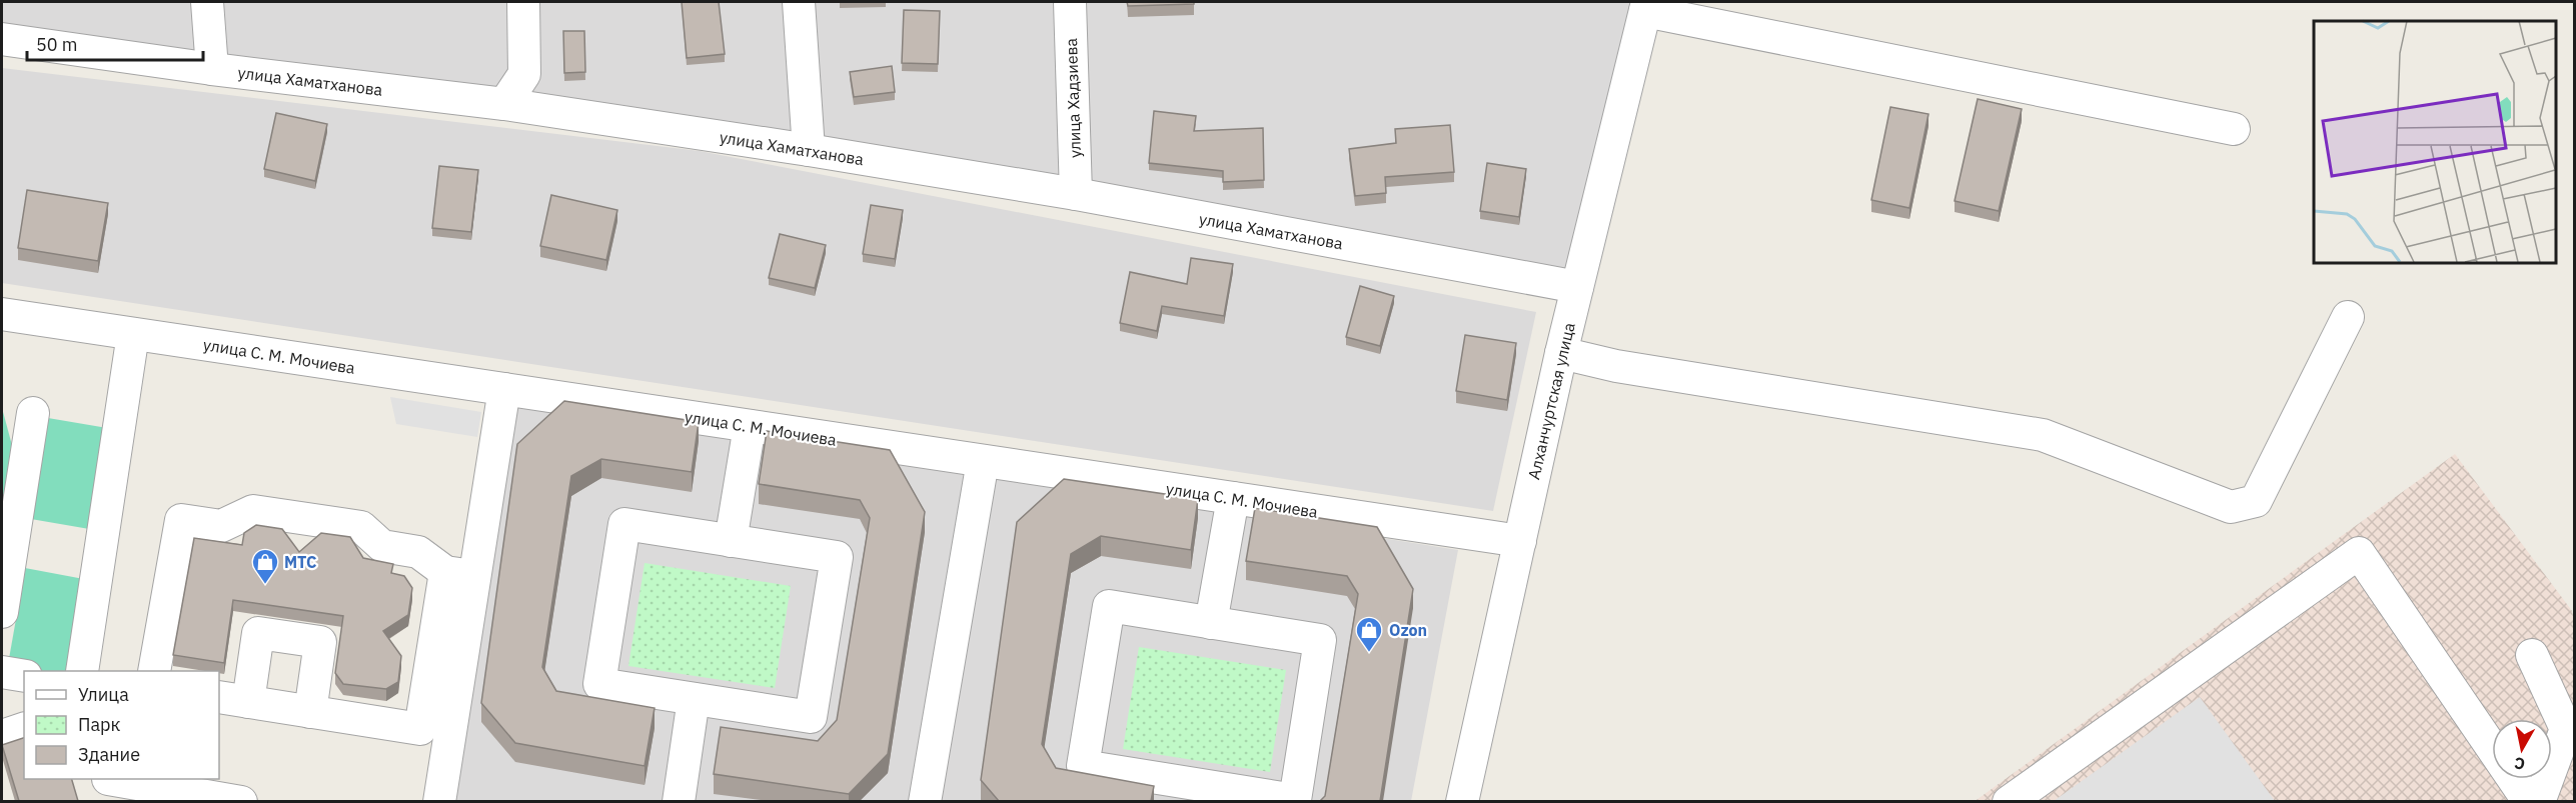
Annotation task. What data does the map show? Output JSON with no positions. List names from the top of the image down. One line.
{"streets":{"street":["улица Хаматханова","улица Хадзиева","улица С. М. Мочиева","Алханчуртская улица"]},"crossings":[["улица Хаматханова","улица Хадзиева"],["улица Хаматханова","Алханчуртская улица"],["улица С. М. Мочиева","Алханчуртская улица"]],"places":{"shop":["МТС","Ozon"]},"legend":["Улица","Парк","Здание"],"scale_bar":"50 m","north":"bottom"}
